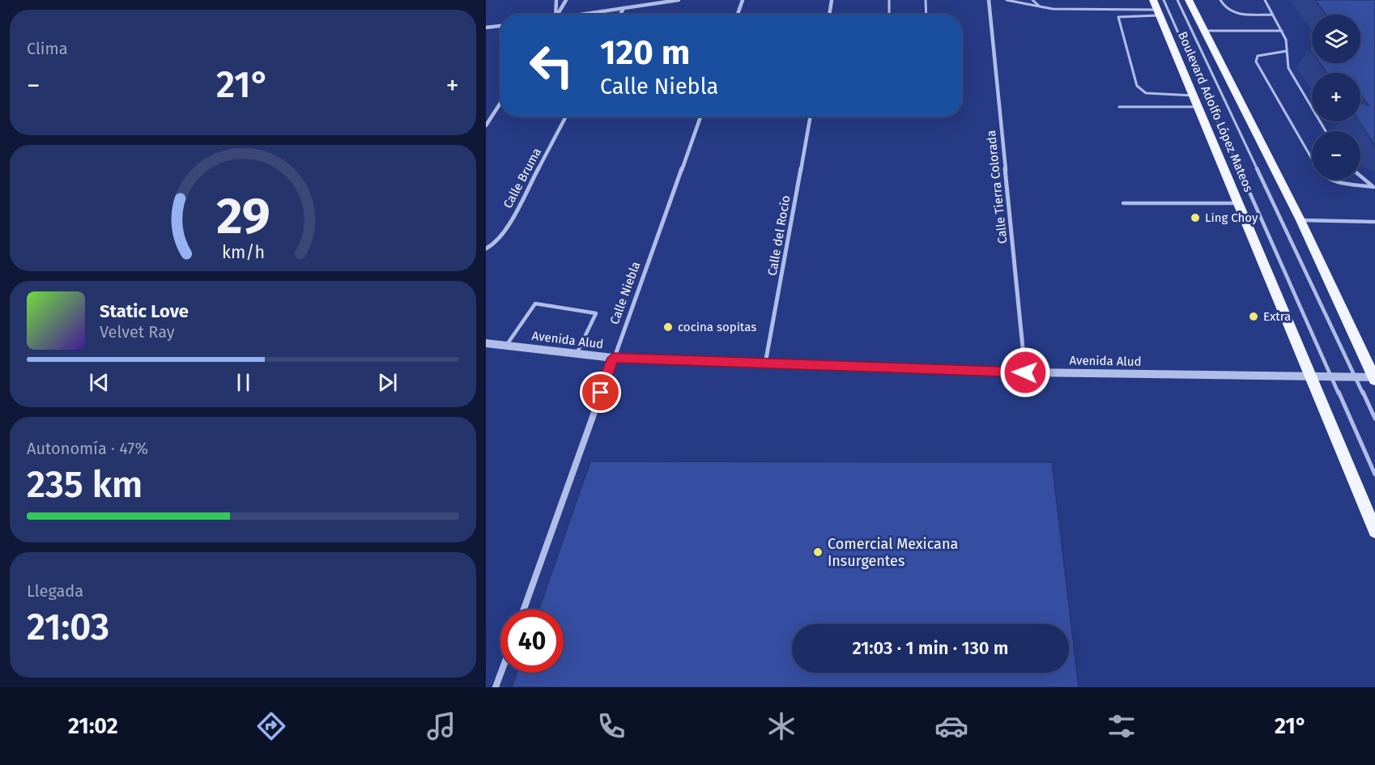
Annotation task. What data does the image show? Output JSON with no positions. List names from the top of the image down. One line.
{"streets":{"main road":["Boulevard Adolfo López Mateos"],"street":["Calle Bruma","Calle Tierra Colorada","Calle del Rocío","Calle Niebla","Avenida Alud"]},"crossings":[["Boulevard Adolfo López Mateos","Avenida Alud"],["Calle Tierra Colorada","Avenida Alud"],["Calle del Rocío","Avenida Alud"],["Calle Niebla","Avenida Alud"]],"places":["Ling Choy","Extra","cocina sopitas","Comercial Mexicana Insurgentes"],"page":{"tile":["Clima",["Autonomía · 47%","235 km"],["Llegada","21:03"]],"map_buttons":["+","−"],"turn":["120 m","Calle Niebla"],"heat":["−","21°","+"],"song":["Static Love","Velvet Ray"],"limit":"40","trip":"21:03 · 1 min · 130 m","tabs":["21:02","21°"],"gauge":["29","km/h"]}}
